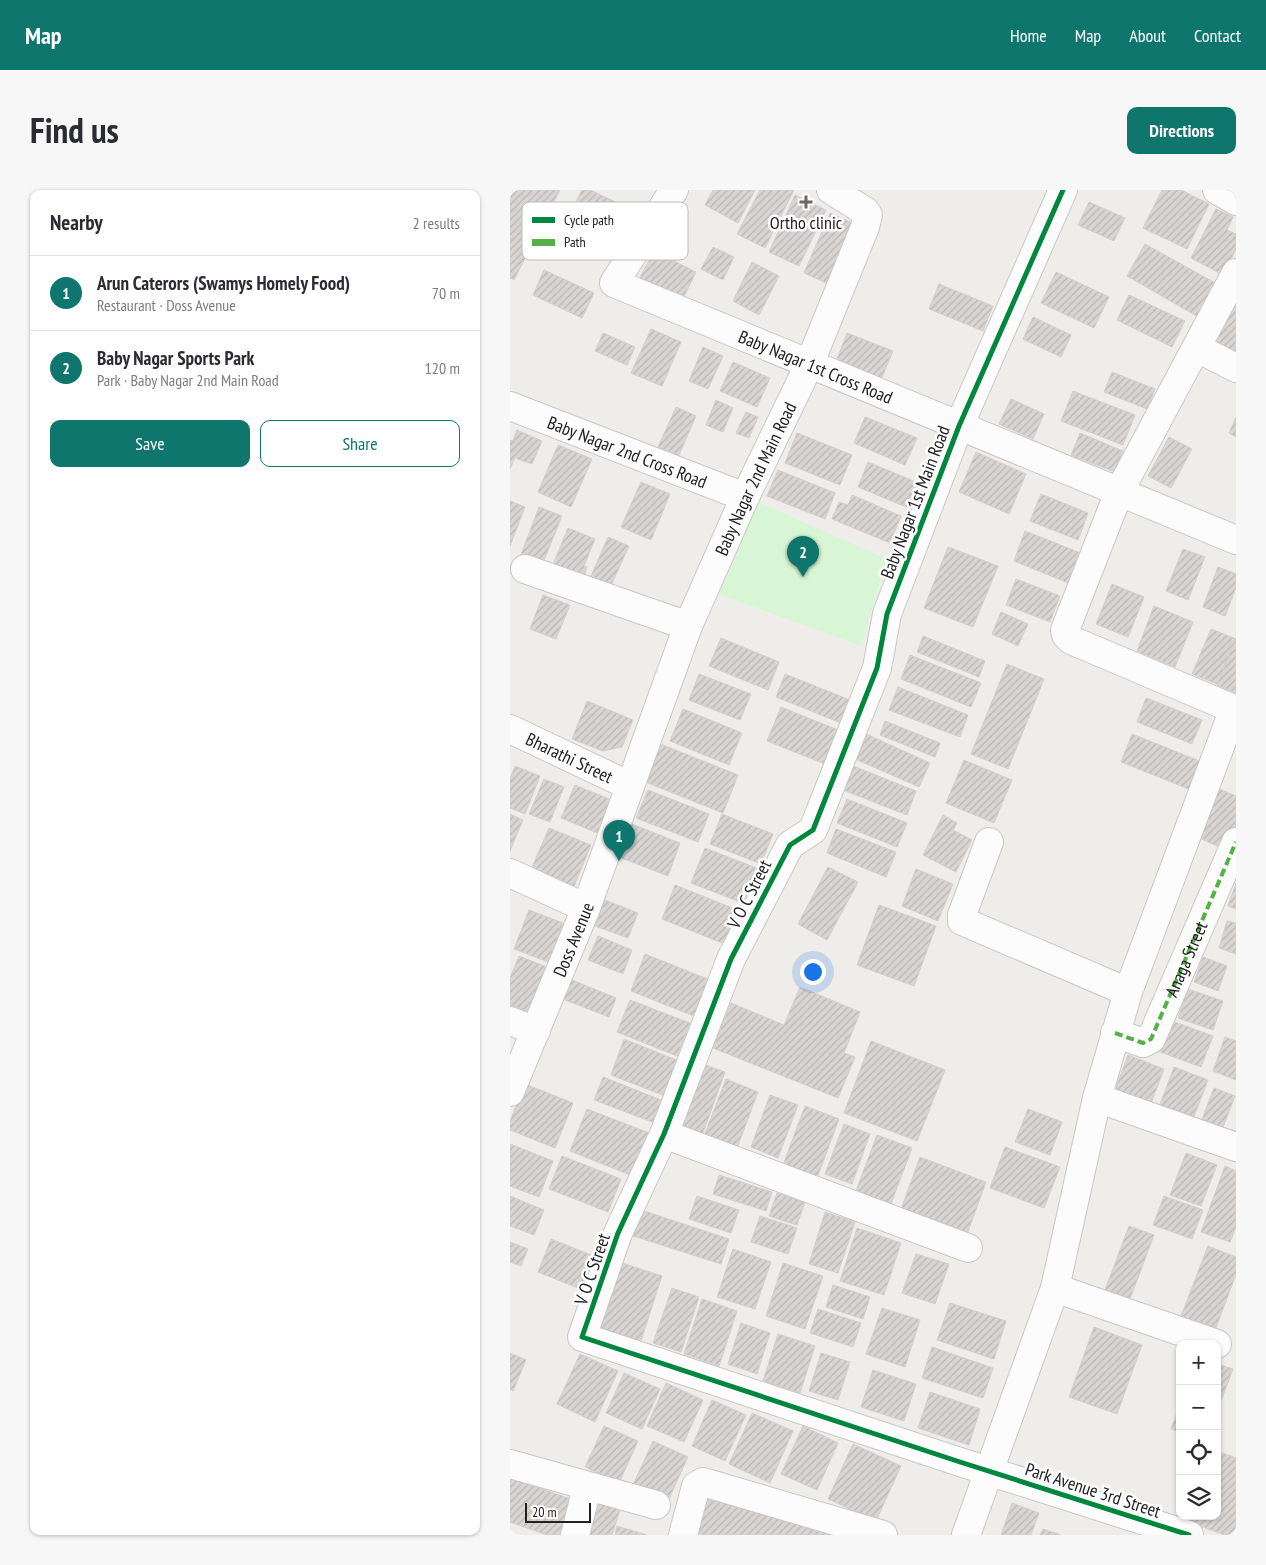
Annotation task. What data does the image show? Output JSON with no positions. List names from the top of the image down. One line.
{"streets":{"street":["Baby Nagar 1st Cross Road","Baby Nagar 2nd Cross Road","Baby Nagar 2nd Main Road","Baby Nagar 1st Main Road","Bharathi Street","V O C Street","Doss Avenue","Anaga Street","Park Avenue 3rd Street"]},"crossings":[["Baby Nagar 1st Cross Road","Baby Nagar 2nd Main Road"],["Baby Nagar 1st Cross Road","Baby Nagar 1st Main Road"],["Baby Nagar 2nd Cross Road","Baby Nagar 2nd Main Road"],["Baby Nagar 2nd Main Road","Bharathi Street"],["Baby Nagar 2nd Main Road","Doss Avenue"],["Baby Nagar 1st Main Road","V O C Street"],["Bharathi Street","Doss Avenue"],["V O C Street","Park Avenue 3rd Street"]],"places":{"health":["Ortho clinic"]},"legend":["Cycle path","Path"],"scale_bar":"20 m","page":{"header":"Map","nav":["Home","Map","About","Contact"],"title":"Find us","buttons":["Directions",["Save","Share"]],"heading":["Nearby","2 results"],"list":[{"mark":"1","name":"Arun Caterors (Swamys Homely Food)","note":"Restaurant · Doss Avenue","value":"70 m"},{"mark":"2","name":"Baby Nagar Sports Park","note":"Park · Baby Nagar 2nd Main Road","value":"120 m"}],"pins":["2","1"],"map_buttons":["+","−"],"scale":"20 m"}}
